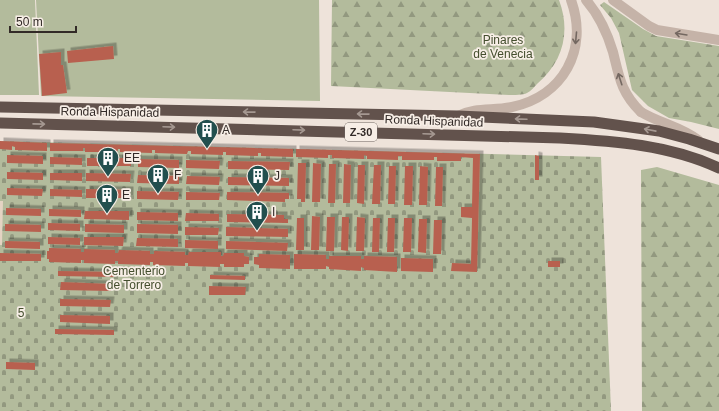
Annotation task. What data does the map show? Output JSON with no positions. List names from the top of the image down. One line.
{"streets":{"highway":["Ronda Hispanidad","Z-30"]},"parks":["Pinares de Venecia","Cementerio de Torrero","5"],"places":{"building":["A","EE","F","J","E","I"]},"scale_bar":"50 m"}
